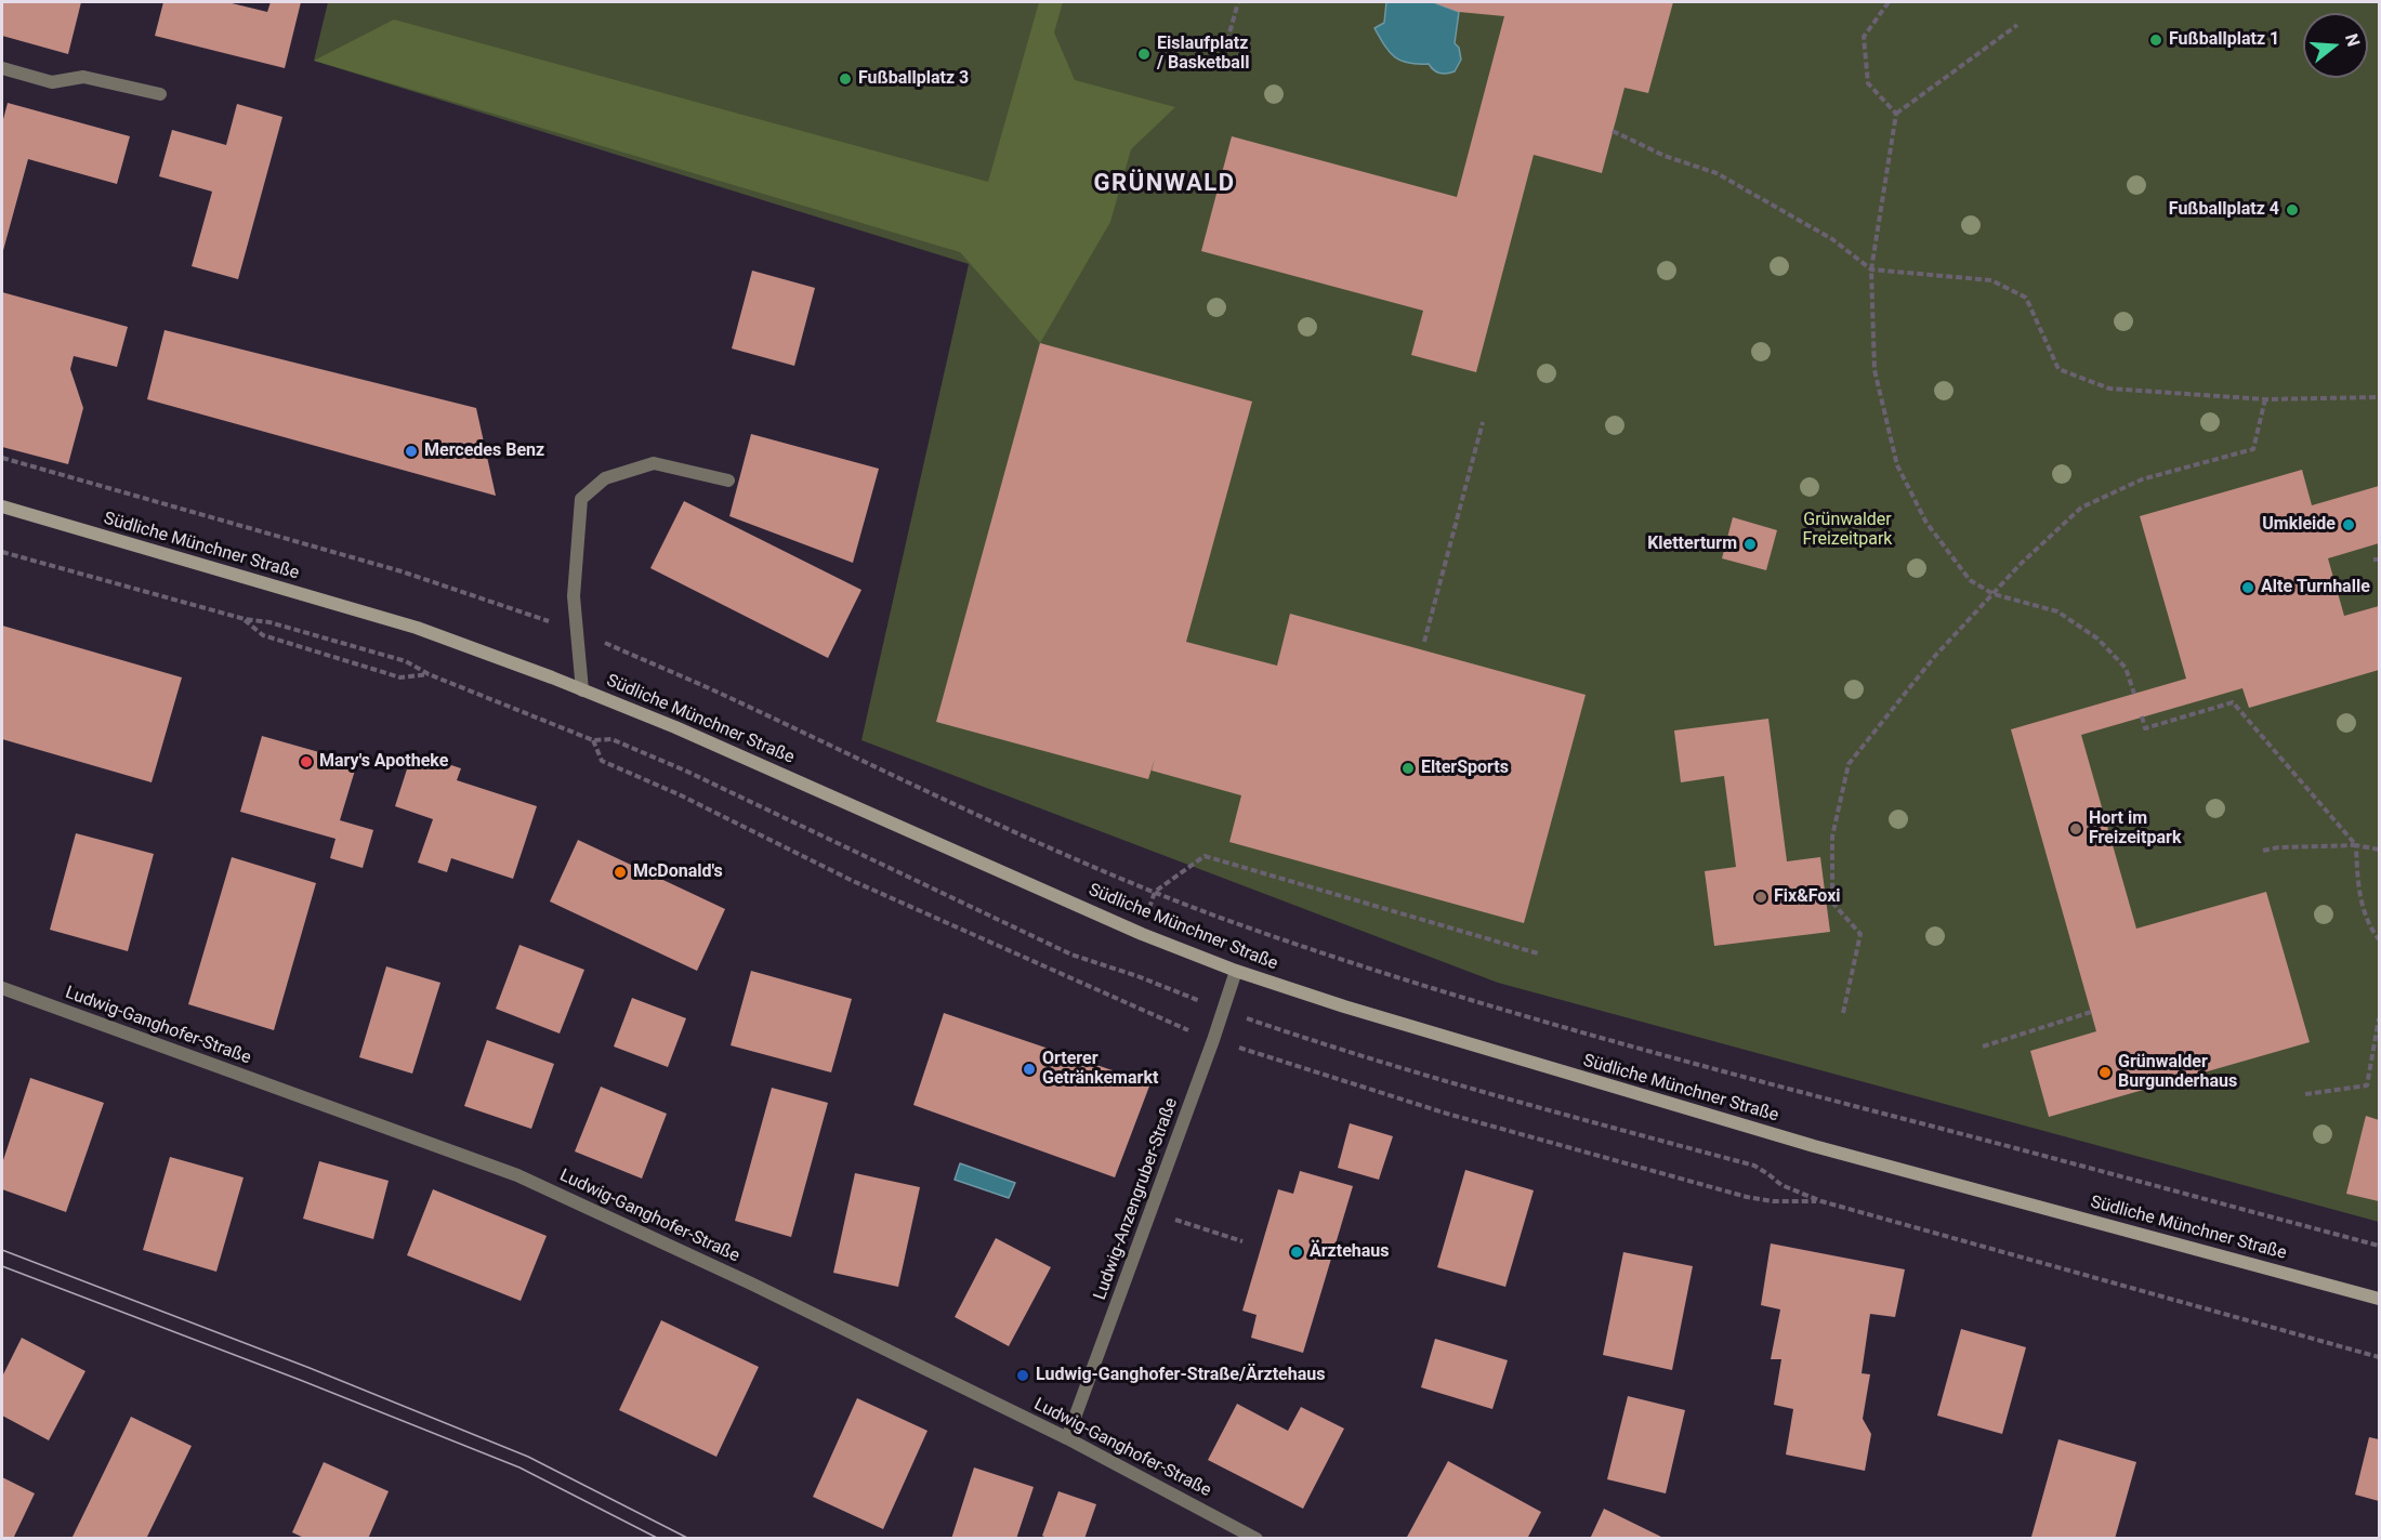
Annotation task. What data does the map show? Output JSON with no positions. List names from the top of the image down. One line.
{"streets":{"main road":["Südliche Münchner Straße"],"street":["Ludwig-Ganghofer-Straße","Ludwig-Anzengruber-Straße"]},"crossings":[["Südliche Münchner Straße","Ludwig-Anzengruber-Straße"],["Ludwig-Ganghofer-Straße","Ludwig-Anzengruber-Straße"]],"districts":["GRÜNWALD"],"parks":["Grünwalder Freizeitpark"],"places":["Fußballplatz 1","Eislaufplatz / Basketball","Fußballplatz 3","Fußballplatz 4","Mercedes Benz","Umkleide","Kletterturm","Alte Turnhalle","Mary's Apotheke","ElterSports","Hort im Freizeitpark","McDonald's","Fix&Foxi","Orterer Getränkemarkt","Grünwalder Burgunderhaus","Ärztehaus","Ludwig-Ganghofer-Straße/Ärztehaus"],"north":"right"}
